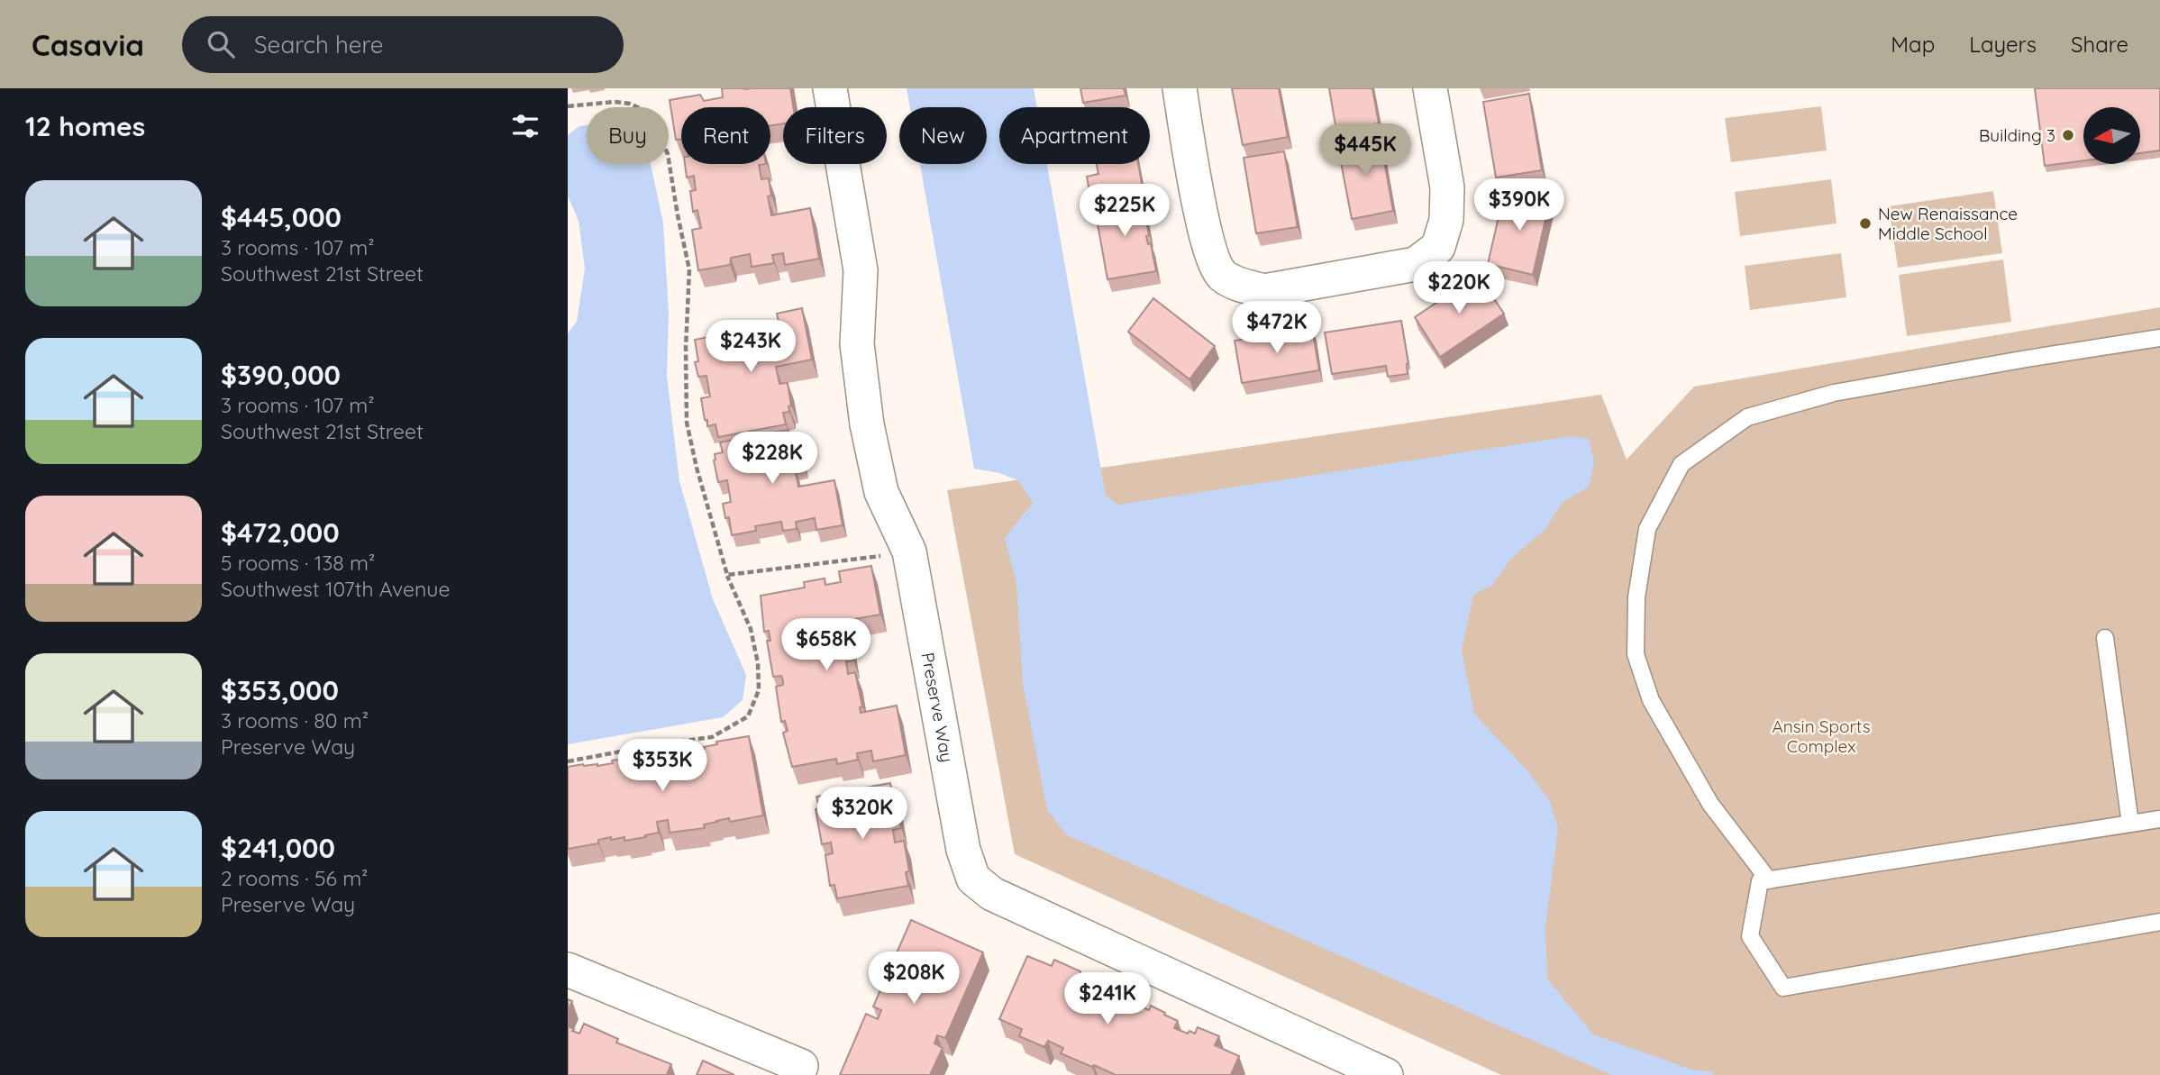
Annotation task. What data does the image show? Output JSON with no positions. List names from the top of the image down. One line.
{"streets":{"street":["Preserve Way"]},"parks":["Ansin Sports Complex"],"places":["Building 3","New Renaissance Middle School"],"north":"left","page":{"header":"Casavia","search":"Search here","nav":["Map","Layers","Share"],"heading":"12 homes","chip":["Buy","Rent","Filters","New","Apartment"],"price":["$445K","$390K","$225K","$220K","$472K","$243K","$228K","$658K","$353K","$320K","$208K","$241K"],"list":[{"name":"$445,000","note":"3 rooms · 107 m² · Southwest 21st Street"},{"name":"$390,000","note":"3 rooms · 107 m² · Southwest 21st Street"},{"name":"$472,000","note":"5 rooms · 138 m² · Southwest 107th Avenue"},{"name":"$353,000","note":"3 rooms · 80 m² · Preserve Way"},{"name":"$241,000","note":"2 rooms · 56 m² · Preserve Way"}]}}
